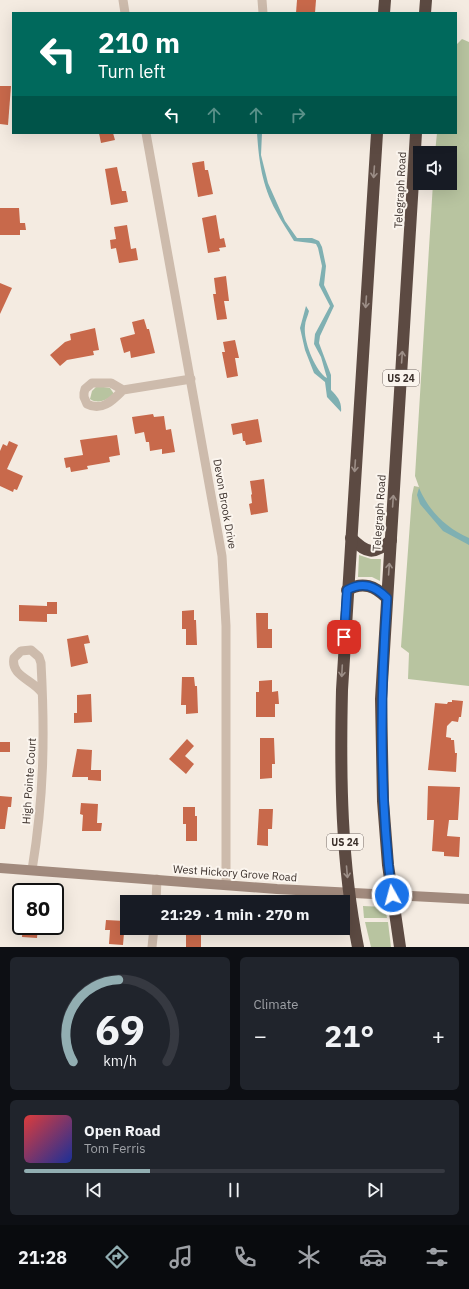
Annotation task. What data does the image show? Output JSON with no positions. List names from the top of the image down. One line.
{"streets":{"highway":["Telegraph Road","US 24"],"street":["Devon Brook Drive","High Pointe Court","West Hickory Grove Road"]},"crossings":[["Telegraph Road","US 24"],["Telegraph Road","West Hickory Grove Road"],["US 24","West Hickory Grove Road"],["Devon Brook Drive","West Hickory Grove Road"],["High Pointe Court","West Hickory Grove Road"]],"page":{"turn":["210 m","Turn left"],"limit":"80","trip":"21:29 · 1 min · 270 m","tile":"Climate","heat":["−","21°","+"],"song":["Open Road","Tom Ferris"],"tabs":"21:28","gauge":["69","km/h"]}}
